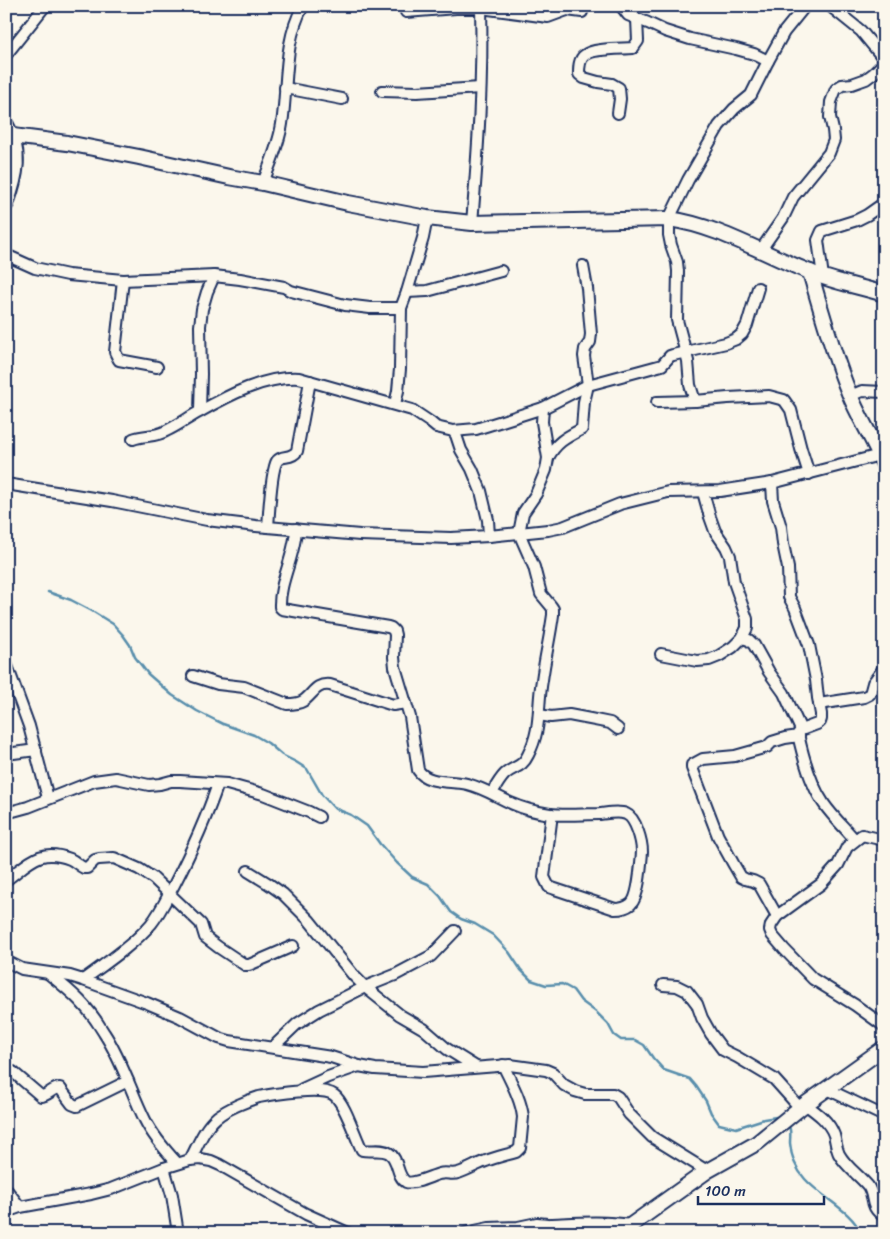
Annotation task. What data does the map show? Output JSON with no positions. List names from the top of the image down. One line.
{"scale_bar":"100 m"}
